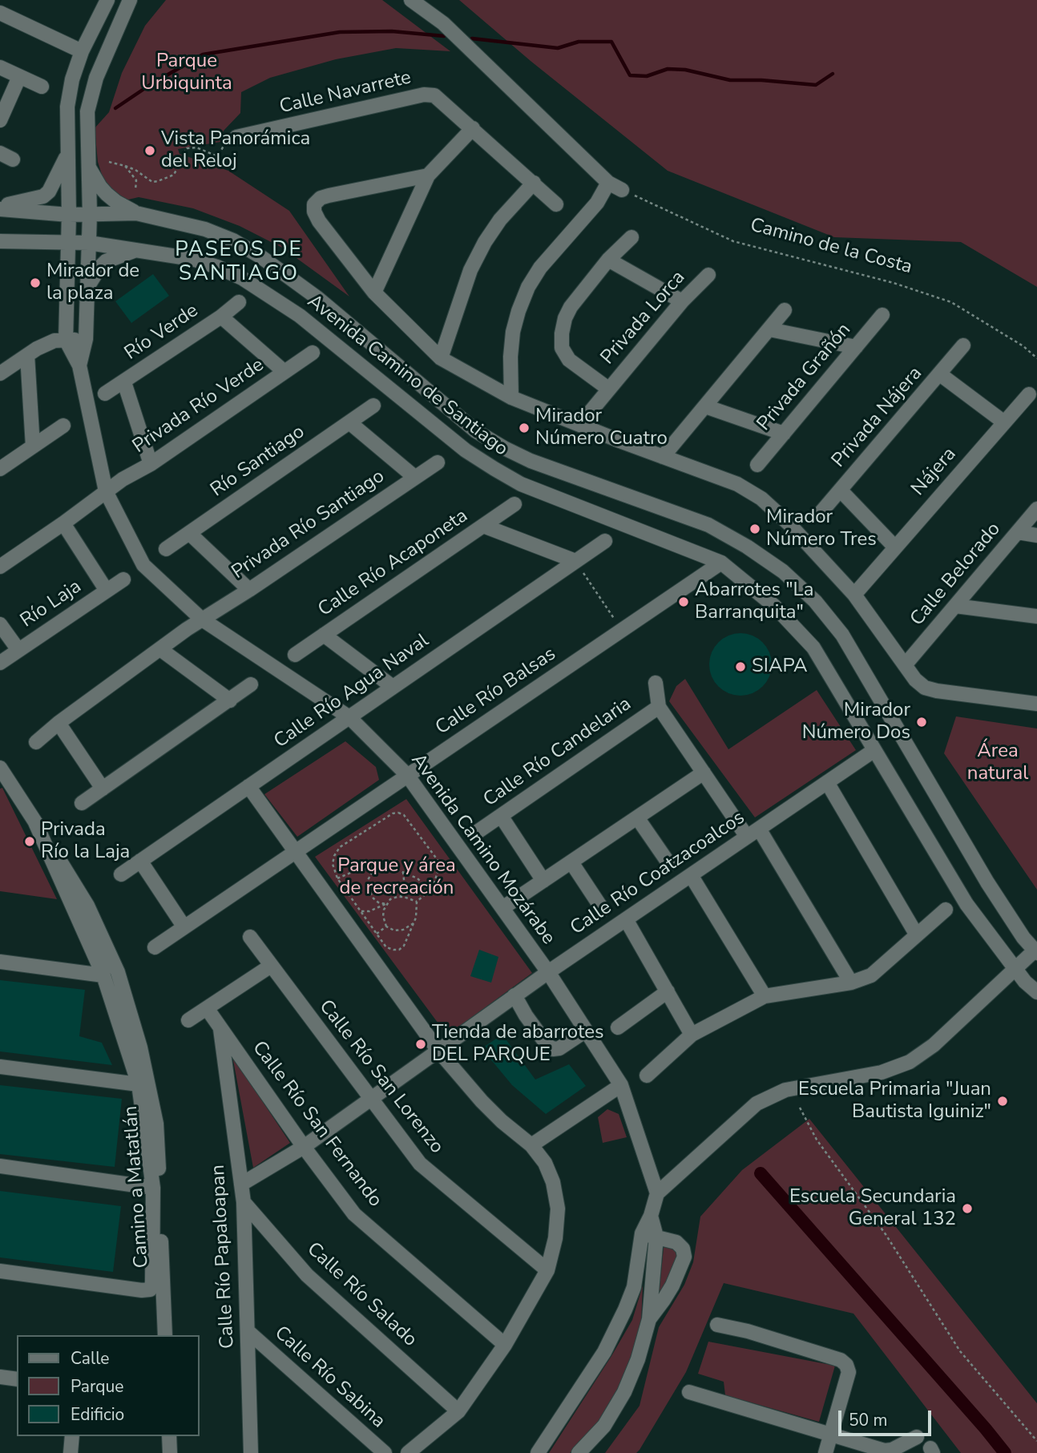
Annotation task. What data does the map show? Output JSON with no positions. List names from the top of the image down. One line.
{"streets":{"street":["Calle Navarrete","Privada Lorca","Río Verde","Avenida Camino de Santiago","Privada Grañón","Privada Río Verde","Privada Nájera","Río Santiago","Nájera","Privada Río Santiago","Calle Río Acaponeta","Calle Belorado","Río Laja","Calle Río Agua Naval","Calle Río Balsas","Calle Río Candelaria","Avenida Camino Mozárabe","Calle Río Coatzacoalcos","Calle Río San Lorenzo","Calle Río San Fernando","Camino a Matatlán","Calle Río Papaloapan","Calle Río Salado","Calle Río Sabina"],"path":["Camino de la Costa"]},"crossings":[["Río Verde","Privada Río Verde"],["Avenida Camino de Santiago","Calle Río Balsas"],["Avenida Camino de Santiago","Avenida Camino Mozárabe"],["Avenida Camino de Santiago","Calle Río Coatzacoalcos"],["Privada Río Verde","Avenida Camino Mozárabe"],["Privada Río Santiago","Avenida Camino Mozárabe"],["Calle Río Agua Naval","Avenida Camino Mozárabe"],["Calle Río Balsas","Avenida Camino Mozárabe"],["Avenida Camino Mozárabe","Calle Río Coatzacoalcos"],["Calle Río Coatzacoalcos","Calle Río San Lorenzo"],["Calle Río Coatzacoalcos","Calle Río San Fernando"],["Calle Río Coatzacoalcos","Calle Río Papaloapan"],["Calle Río San Fernando","Calle Río Papaloapan"],["Calle Río Papaloapan","Calle Río Salado"],["Calle Río Papaloapan","Calle Río Sabina"]],"districts":["PASEOS DE SANTIAGO"],"parks":["Parque Urbiquinta","Área natural","Parque y área de recreación"],"places":["Vista Panorámica del Reloj","Mirador de la plaza","Mirador Número Cuatro","Mirador Número Tres","Abarrotes \"La Barranquita\"","SIAPA","Mirador Número Dos","Privada Río la Laja","Tienda de abarrotes DEL PARQUE","Escuela Primaria \"Juan Bautista Iguiniz\"","Escuela Secundaria General 132"],"legend":["Calle","Parque","Edificio"],"scale_bar":"50 m"}
